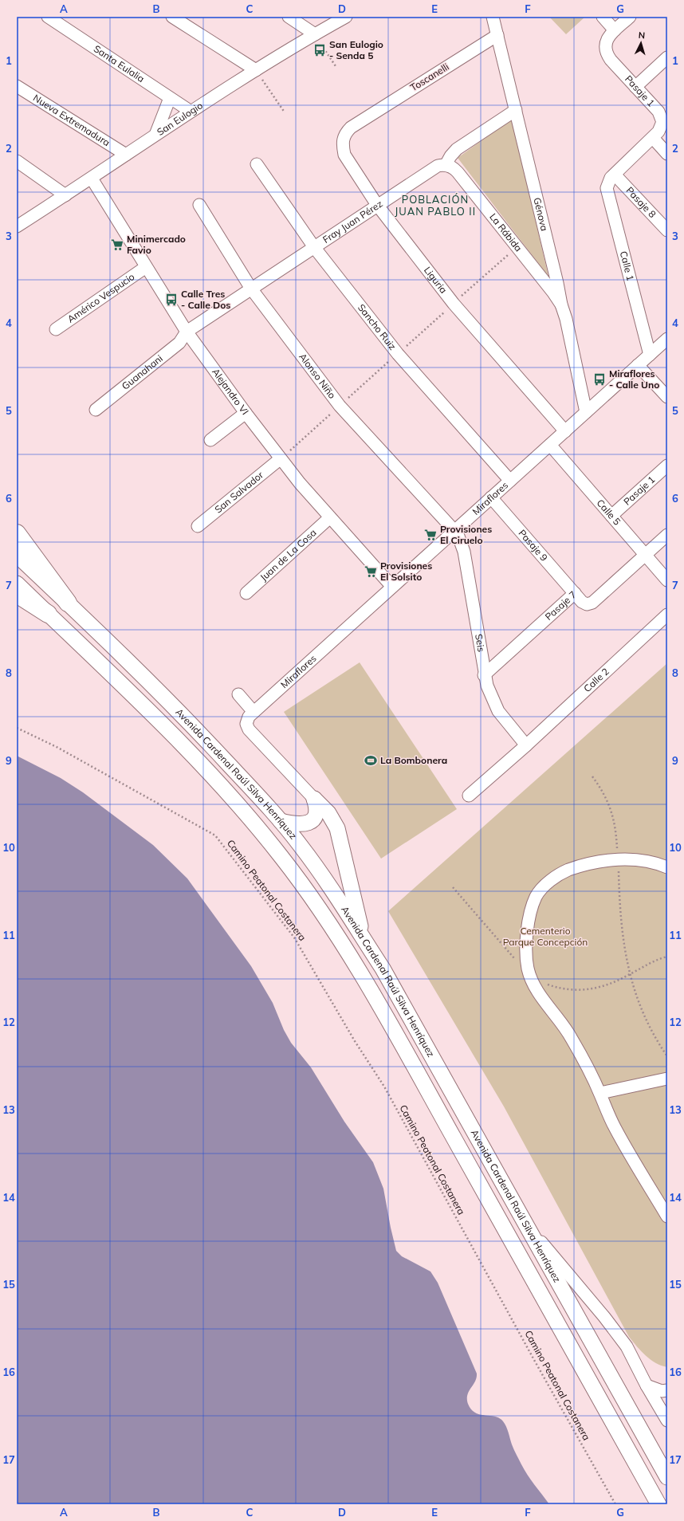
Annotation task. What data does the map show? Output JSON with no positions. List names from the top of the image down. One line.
{"streets":{"main road":["Avenida Cardenal Raúl Silva Henríquez"],"street":["Santa Eulalia","Toscanelli","Pasaje 1","San Eulogio","Nueva Extremadura","Pasaje 8","Génova","Fray Juan Pérez","La Rábida","Calle 1","Liguria","Américo Vespucio","Sancho Ruiz","Guanahani","Alonso Niño","Alejandro VI","San Salvador","Miraflores","Calle 5","Pasaje 9","Juan de La Cosa","Pasaje 7","Seis","Calle 2"],"path":["Camino Peatonal Costanera"]},"crossings":[["Santa Eulalia","San Eulogio"],["Toscanelli","Génova"],["Toscanelli","Liguria"],["Pasaje 1","Pasaje 8"],["Pasaje 1","Calle 1"],["Pasaje 1","Calle 5"],["San Eulogio","Nueva Extremadura"],["San Eulogio","Alejandro VI"],["Pasaje 8","Calle 1"],["Génova","La Rábida"],["Génova","Miraflores"],["Fray Juan Pérez","La Rábida"],["Fray Juan Pérez","Liguria"],["Fray Juan Pérez","Sancho Ruiz"],["Fray Juan Pérez","Guanahani"],["Fray Juan Pérez","Alonso Niño"],["Fray Juan Pérez","Alejandro VI"],["Calle 1","Miraflores"],["Liguria","Miraflores"],["Américo Vespucio","Alejandro VI"],["Sancho Ruiz","Miraflores"],["Guanahani","Alejandro VI"],["Alonso Niño","Miraflores"],["Alonso Niño","Seis"],["Alejandro VI","San Salvador"],["Alejandro VI","Miraflores"],["Alejandro VI","Juan de La Cosa"],["Miraflores","Calle 5"],["Miraflores","Pasaje 9"],["Miraflores","Seis"],["Calle 5","Pasaje 7"],["Pasaje 9","Pasaje 7"],["Pasaje 7","Seis"],["Seis","Calle 2"]],"districts":["POBLACIÓN JUAN PABLO II"],"parks":["Cementerio Parque Concepción"],"places":{"bus stop":["San Eulogio - Senda 5","Calle Tres - Calle Dos","Miraflores - Calle Uno"],"supermarket":["Minimercado Favio","Provisiones El Ciruelo","Provisiones El Solsito"],"sports":["La Bombonera"]},"north":"top","grid":{"columns":["A","B","C","D","E","F","G"],"rows":["1","2","3","4","5","6","7","8","9","10","11","12","13","14","15","16","17"]}}
